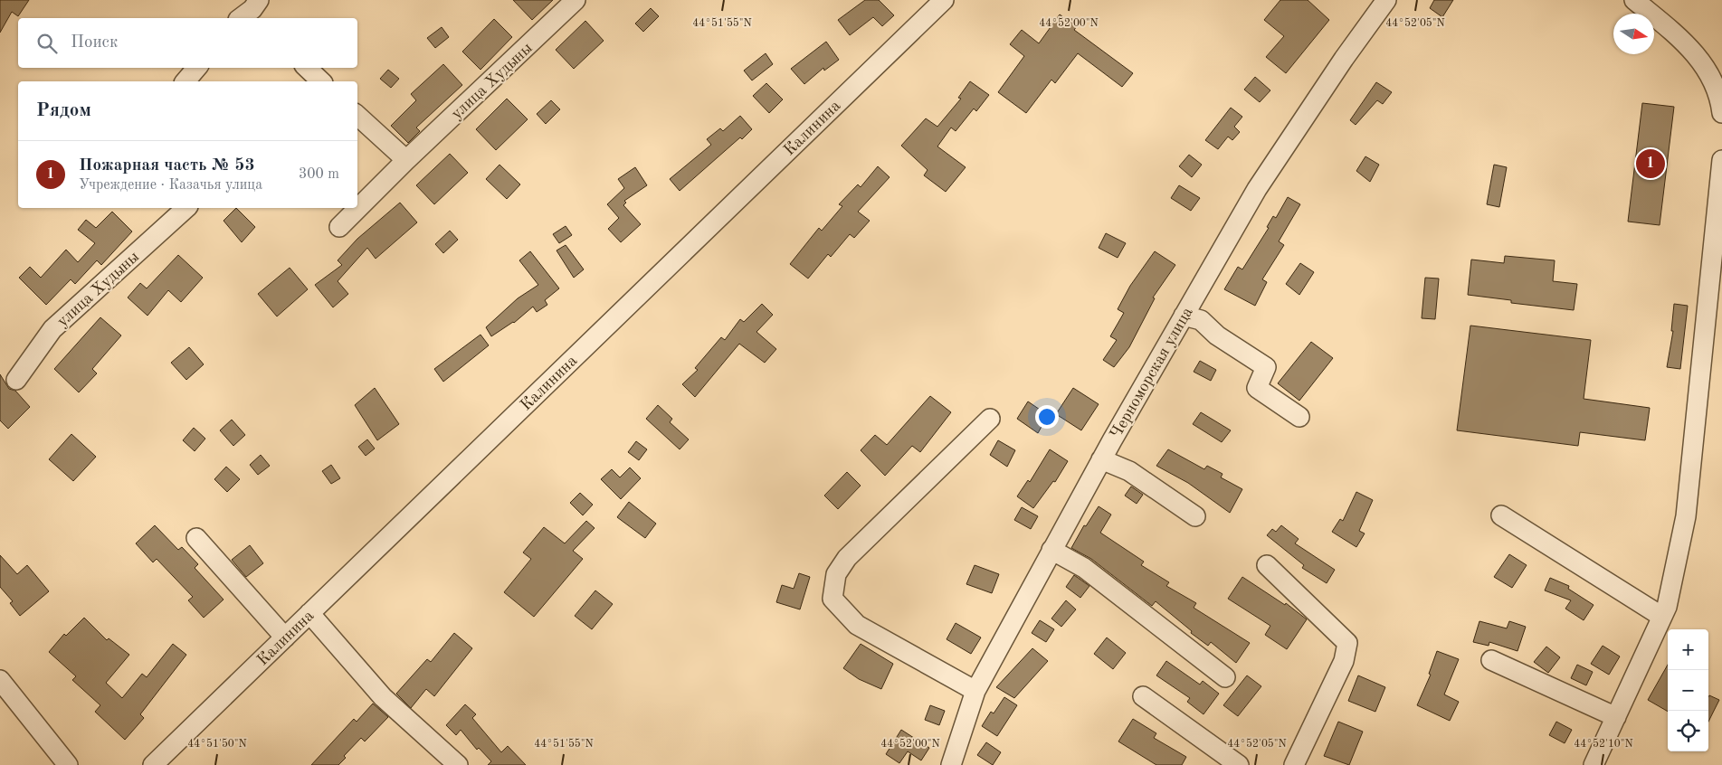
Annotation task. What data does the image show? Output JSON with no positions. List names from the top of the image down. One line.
{"streets":{"street":["улица Худыны","Калинина","Черноморская улица"]},"north":"right","page":{"search":"Поиск","heading":"Рядом","list":[{"mark":"1","name":"Пожарная часть № 53","note":"Учреждение · Казачья улица","value":"300 m"}],"pins":"1","map_buttons":["+","−"]},"coordinates":["44°51'55\"N","44°52'00\"N","44°52'05\"N","44°51'50\"N","44°52'10\"N"]}
